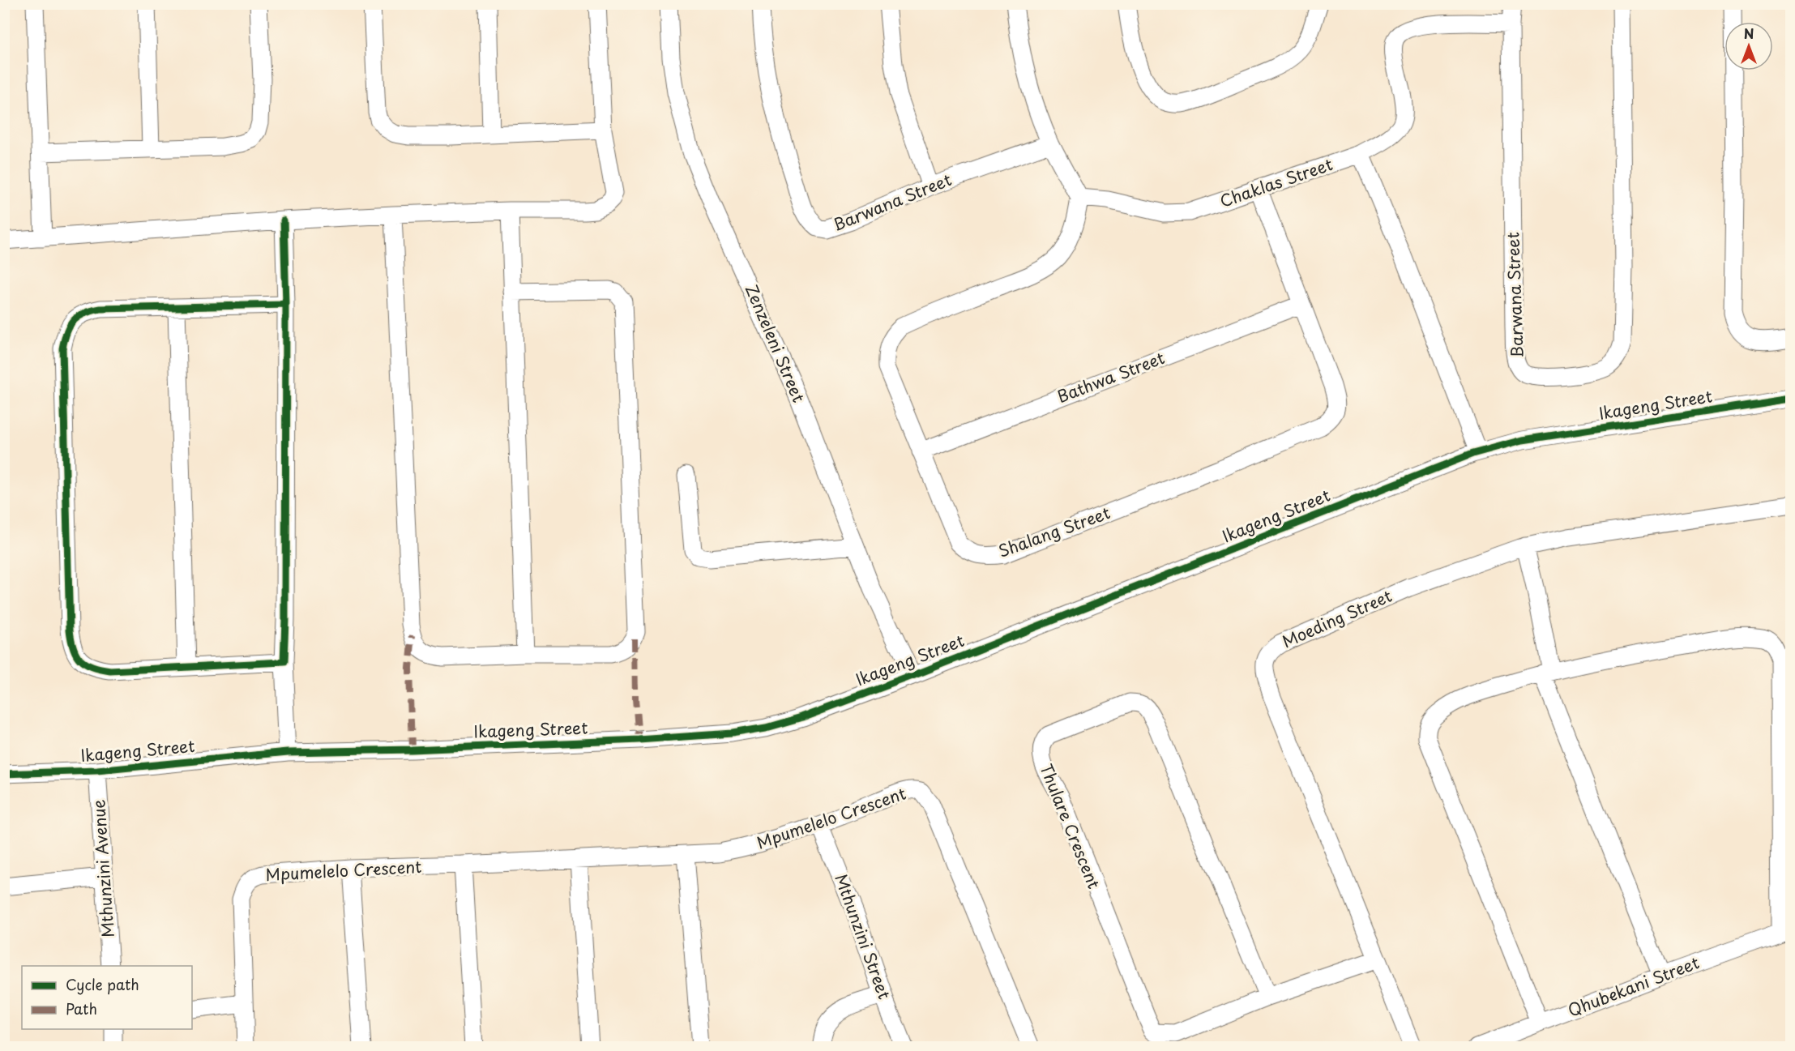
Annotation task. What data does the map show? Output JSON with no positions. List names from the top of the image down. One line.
{"streets":{"street":["Chaklas Street","Barwana Street","Zenzeleni Street","Bathwa Street","Ikageng Street","Shalang Street","Moeding Street","Mpumelelo Crescent","Thulare Crescent","Mthunzini Avenue","Mthunzini Street","Qhubekani Street"]},"crossings":[["Chaklas Street","Shalang Street"],["Zenzeleni Street","Ikageng Street"],["Bathwa Street","Shalang Street"],["Ikageng Street","Mthunzini Avenue"],["Moeding Street","Thulare Crescent"],["Mpumelelo Crescent","Mthunzini Street"]],"legend":["Cycle path","Path"],"north":"top"}
